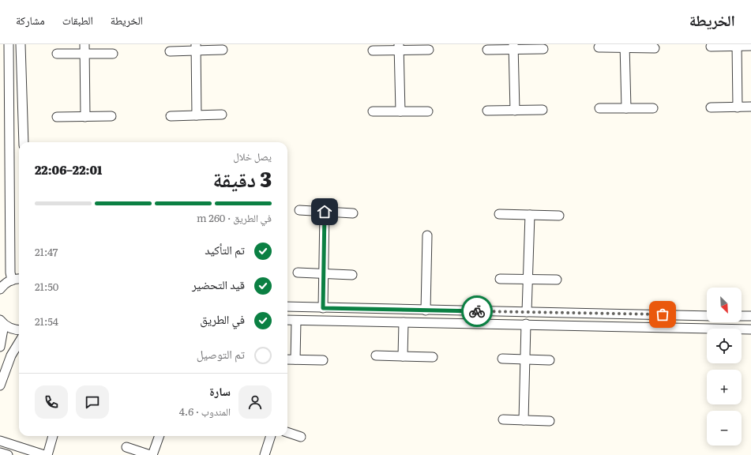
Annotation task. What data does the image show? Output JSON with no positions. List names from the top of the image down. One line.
{"north":"bottom right","page":{"header":"الخريطة","nav":["الخريطة","الطبقات","مشاركة"],"heading":["3 دقيقة","يصل خلال","22:01–22:06"],"panel":["سارة","المندوب · 4.6"],"bar":"في الطريق · 260 m","list":[["تم التأكيد","21:47"],["قيد التحضير","21:50"],["في الطريق","21:54"],"تم التوصيل"],"map_buttons":["+","−"]}}
